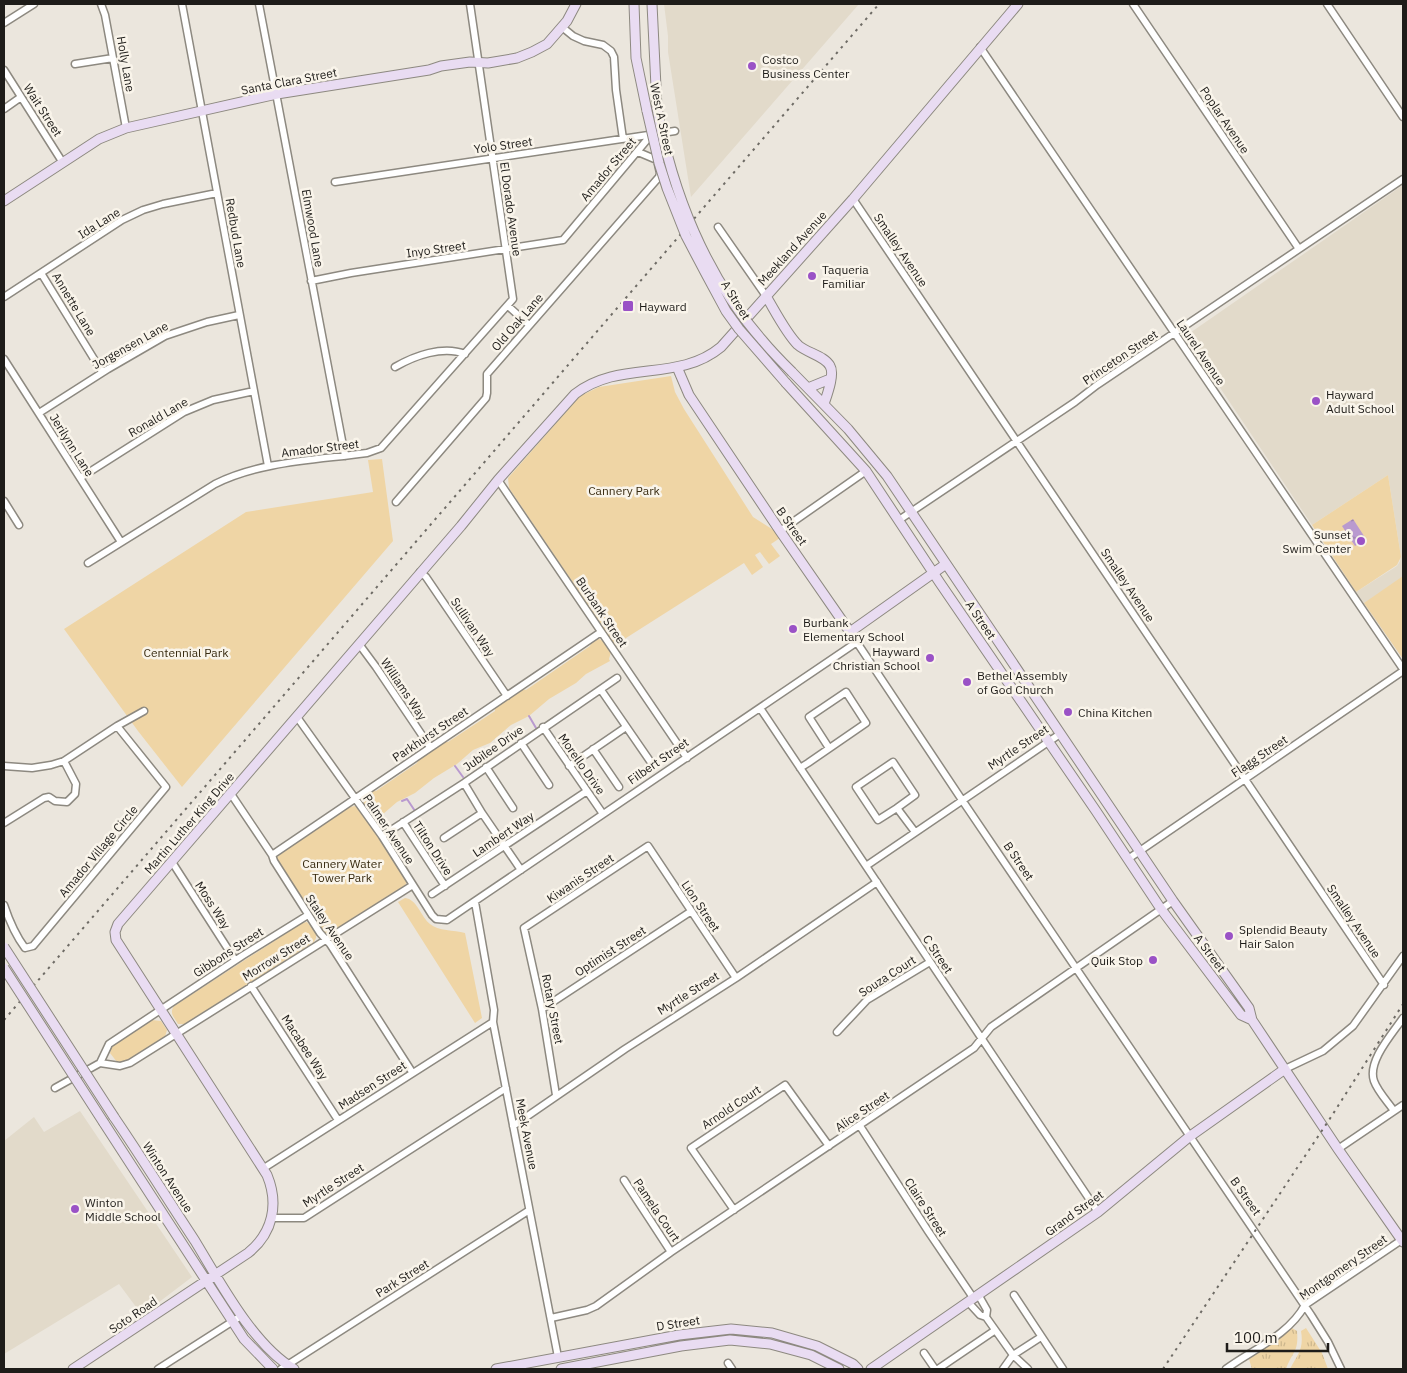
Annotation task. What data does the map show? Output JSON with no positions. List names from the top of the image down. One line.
{"streets":{"main road":["Santa Clara Street","West A Street","Meekland Avenue","A Street","B Street","Martin Luther King Drive","Meek Avenue","Winton Avenue","Grand Street","Soto Road","D Street"],"street":["Holly Lane","Wait Street","Poplar Avenue","Yolo Street","Amador Street","El Dorado Avenue","Ida Lane","Elmwood Lane","Redbud Lane","Inyo Street","Smalley Avenue","Annette Lane","Old Oak Lane","Jorgensen Lane","Laurel Avenue","Princeton Street","Ronald Lane","Jerilynn Lane","Burbank Street","Sullivan Way","Williams Way","Parkhurst Street","Myrtle Street","Jubilee Drive","Flagg Street","Filbert Street","Morello Drive","Palmer Avenue","Lambert Way","Tilton Drive","Amador Village Circle","Kiwanis Street","Moss Way","Lion Street","Staley Avenue","Optimist Street","Gibbons Street","C Street","Morrow Street","Souza Court","Rotary Street","Macabee Way","Madsen Street","Arnold Court","Alice Street","Claire Street","Pamela Court","Montgomery Street","Park Street"]},"crossings":[["Holly Lane","Santa Clara Street"],["Santa Clara Street","Wait Street"],["Santa Clara Street","El Dorado Avenue"],["Santa Clara Street","Elmwood Lane"],["Santa Clara Street","Redbud Lane"],["West A Street","A Street"],["Poplar Avenue","Princeton Street"],["Yolo Street","Amador Street"],["Yolo Street","El Dorado Avenue"],["Yolo Street","Old Oak Lane"],["Amador Street","El Dorado Avenue"],["Amador Street","Elmwood Lane"],["Amador Street","Redbud Lane"],["Amador Street","Inyo Street"],["Amador Street","Old Oak Lane"],["Amador Street","Jerilynn Lane"],["El Dorado Avenue","Inyo Street"],["Ida Lane","Redbud Lane"],["Ida Lane","Annette Lane"],["Elmwood Lane","Inyo Street"],["Redbud Lane","Jorgensen Lane"],["Redbud Lane","Ronald Lane"],["Meekland Avenue","Smalley Avenue"],["Meekland Avenue","Laurel Avenue"],["Meekland Avenue","B Street"],["Meekland Avenue","Burbank Street"],["Meekland Avenue","Martin Luther King Drive"],["Smalley Avenue","Princeton Street"],["Smalley Avenue","Flagg Street"],["A Street","Princeton Street"],["A Street","Myrtle Street"],["A Street","Flagg Street"],["A Street","Alice Street"],["A Street","Grand Street"],["A Street","Montgomery Street"],["Annette Lane","Jorgensen Lane"],["Jorgensen Lane","Jerilynn Lane"],["Laurel Avenue","Princeton Street"],["Laurel Avenue","Flagg Street"],["Ronald Lane","Jerilynn Lane"],["B Street","Myrtle Street"],["B Street","Filbert Street"],["B Street","Alice Street"],["B Street","Grand Street"],["B Street","Montgomery Street"],["Burbank Street","Parkhurst Street"],["Burbank Street","Filbert Street"],["Burbank Street","Martin Luther King Drive"],["Sullivan Way","Parkhurst Street"],["Sullivan Way","Martin Luther King Drive"],["Williams Way","Parkhurst Street"],["Williams Way","Martin Luther King Drive"],["Parkhurst Street","Palmer Avenue"],["Parkhurst Street","Staley Avenue"],["Myrtle Street","Martin Luther King Drive"],["Myrtle Street","Lion Street"],["Myrtle Street","C Street"],["Myrtle Street","Rotary Street"],["Myrtle Street","Meek Avenue"],["Jubilee Drive","Morello Drive"],["Jubilee Drive","Palmer Avenue"],["Jubilee Drive","Tilton Drive"],["Filbert Street","Morello Drive"],["Filbert Street","Palmer Avenue"],["Filbert Street","C Street"],["Filbert Street","Meek Avenue"],["Morello Drive","Lambert Way"],["Martin Luther King Drive","Palmer Avenue"],["Martin Luther King Drive","Moss Way"],["Martin Luther King Drive","Staley Avenue"],["Martin Luther King Drive","Gibbons Street"],["Martin Luther King Drive","Morrow Street"],["Martin Luther King Drive","Madsen Street"],["Palmer Avenue","Morrow Street"],["Palmer Avenue","Meek Avenue"],["Lambert Way","Tilton Drive"],["Kiwanis Street","Lion Street"],["Kiwanis Street","Rotary Street"],["Moss Way","Gibbons Street"],["Lion Street","Optimist Street"],["Staley Avenue","Gibbons Street"],["Staley Avenue","Morrow Street"],["Staley Avenue","Madsen Street"],["Optimist Street","Rotary Street"],["Gibbons Street","Morrow Street"],["C Street","Souza Court"],["C Street","Alice Street"],["C Street","Grand Street"],["Morrow Street","Macabee Way"],["Macabee Way","Madsen Street"],["Madsen Street","Meek Avenue"],["Arnold Court","Alice Street"],["Alice Street","Meek Avenue"],["Alice Street","Claire Street"],["Alice Street","Pamela Court"],["Meek Avenue","Park Street"],["Meek Avenue","D Street"],["Winton Avenue","Park Street"],["Winton Avenue","Soto Road"],["Claire Street","Grand Street"]],"parks":["Cannery Park","Centennial Park","Cannery Water Tower Park"],"places":{"other":["Costco Business Center","Taqueria Familiar","Hayward Adult School","Sunset Swim Center","Burbank Elementary School","Hayward Christian School","Bethel Assembly of God Church","China Kitchen","Splendid Beauty Hair Salon","Quik Stop","Winton Middle School"],"transit":["Hayward"]},"scale_bar":"100 m"}
